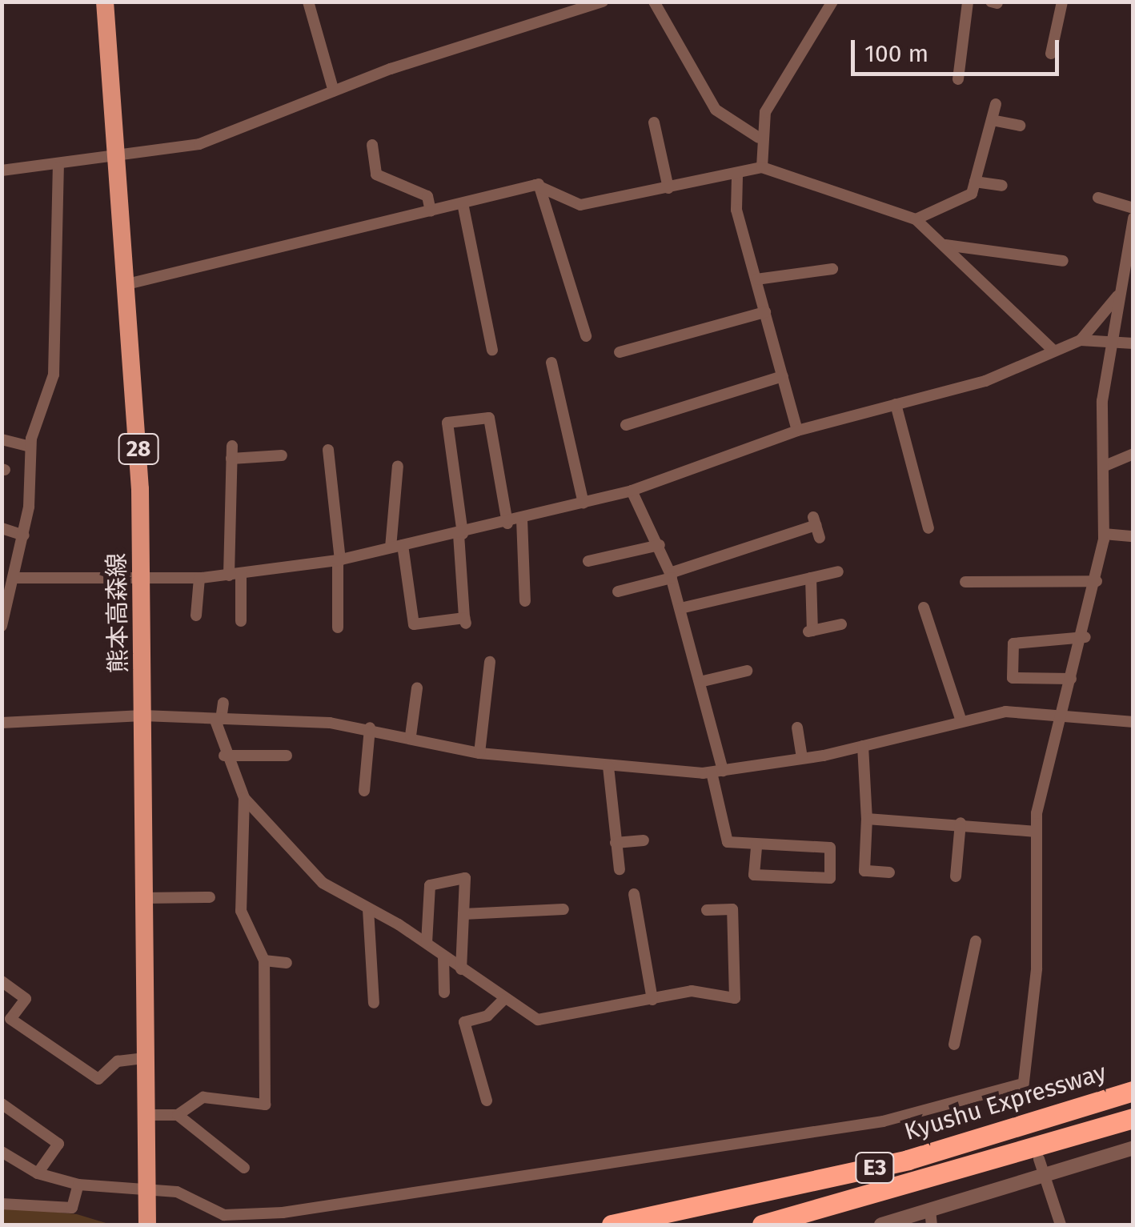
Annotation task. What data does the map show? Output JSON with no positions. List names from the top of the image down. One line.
{"streets":{"highway":["Kyushu Expressway","E3"],"main road":["28","熊本高森線"]},"scale_bar":"100 m"}
